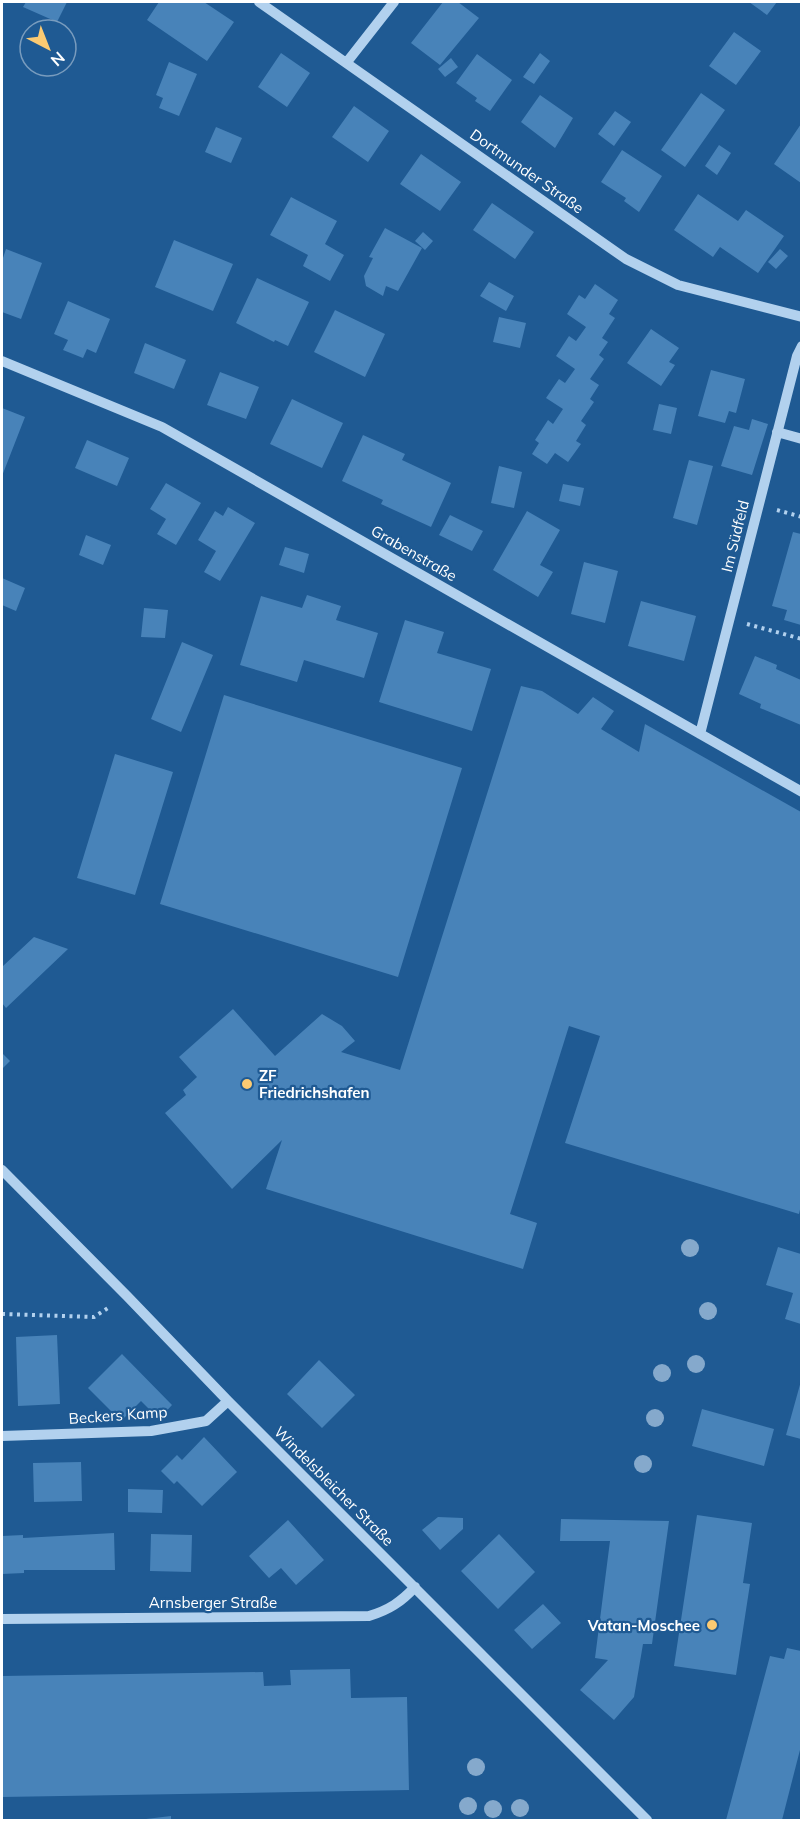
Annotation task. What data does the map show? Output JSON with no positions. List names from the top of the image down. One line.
{"streets":{"street":["Dortmunder Straße","Im Südfeld","Grabenstraße","Beckers Kamp","Windelsbleicher Straße","Arnsberger Straße"]},"crossings":[["Im Südfeld","Grabenstraße"],["Beckers Kamp","Windelsbleicher Straße"],["Windelsbleicher Straße","Arnsberger Straße"]],"places":["ZF Friedrichshafen","Vatan-Moschee"],"north":"bottom right"}
